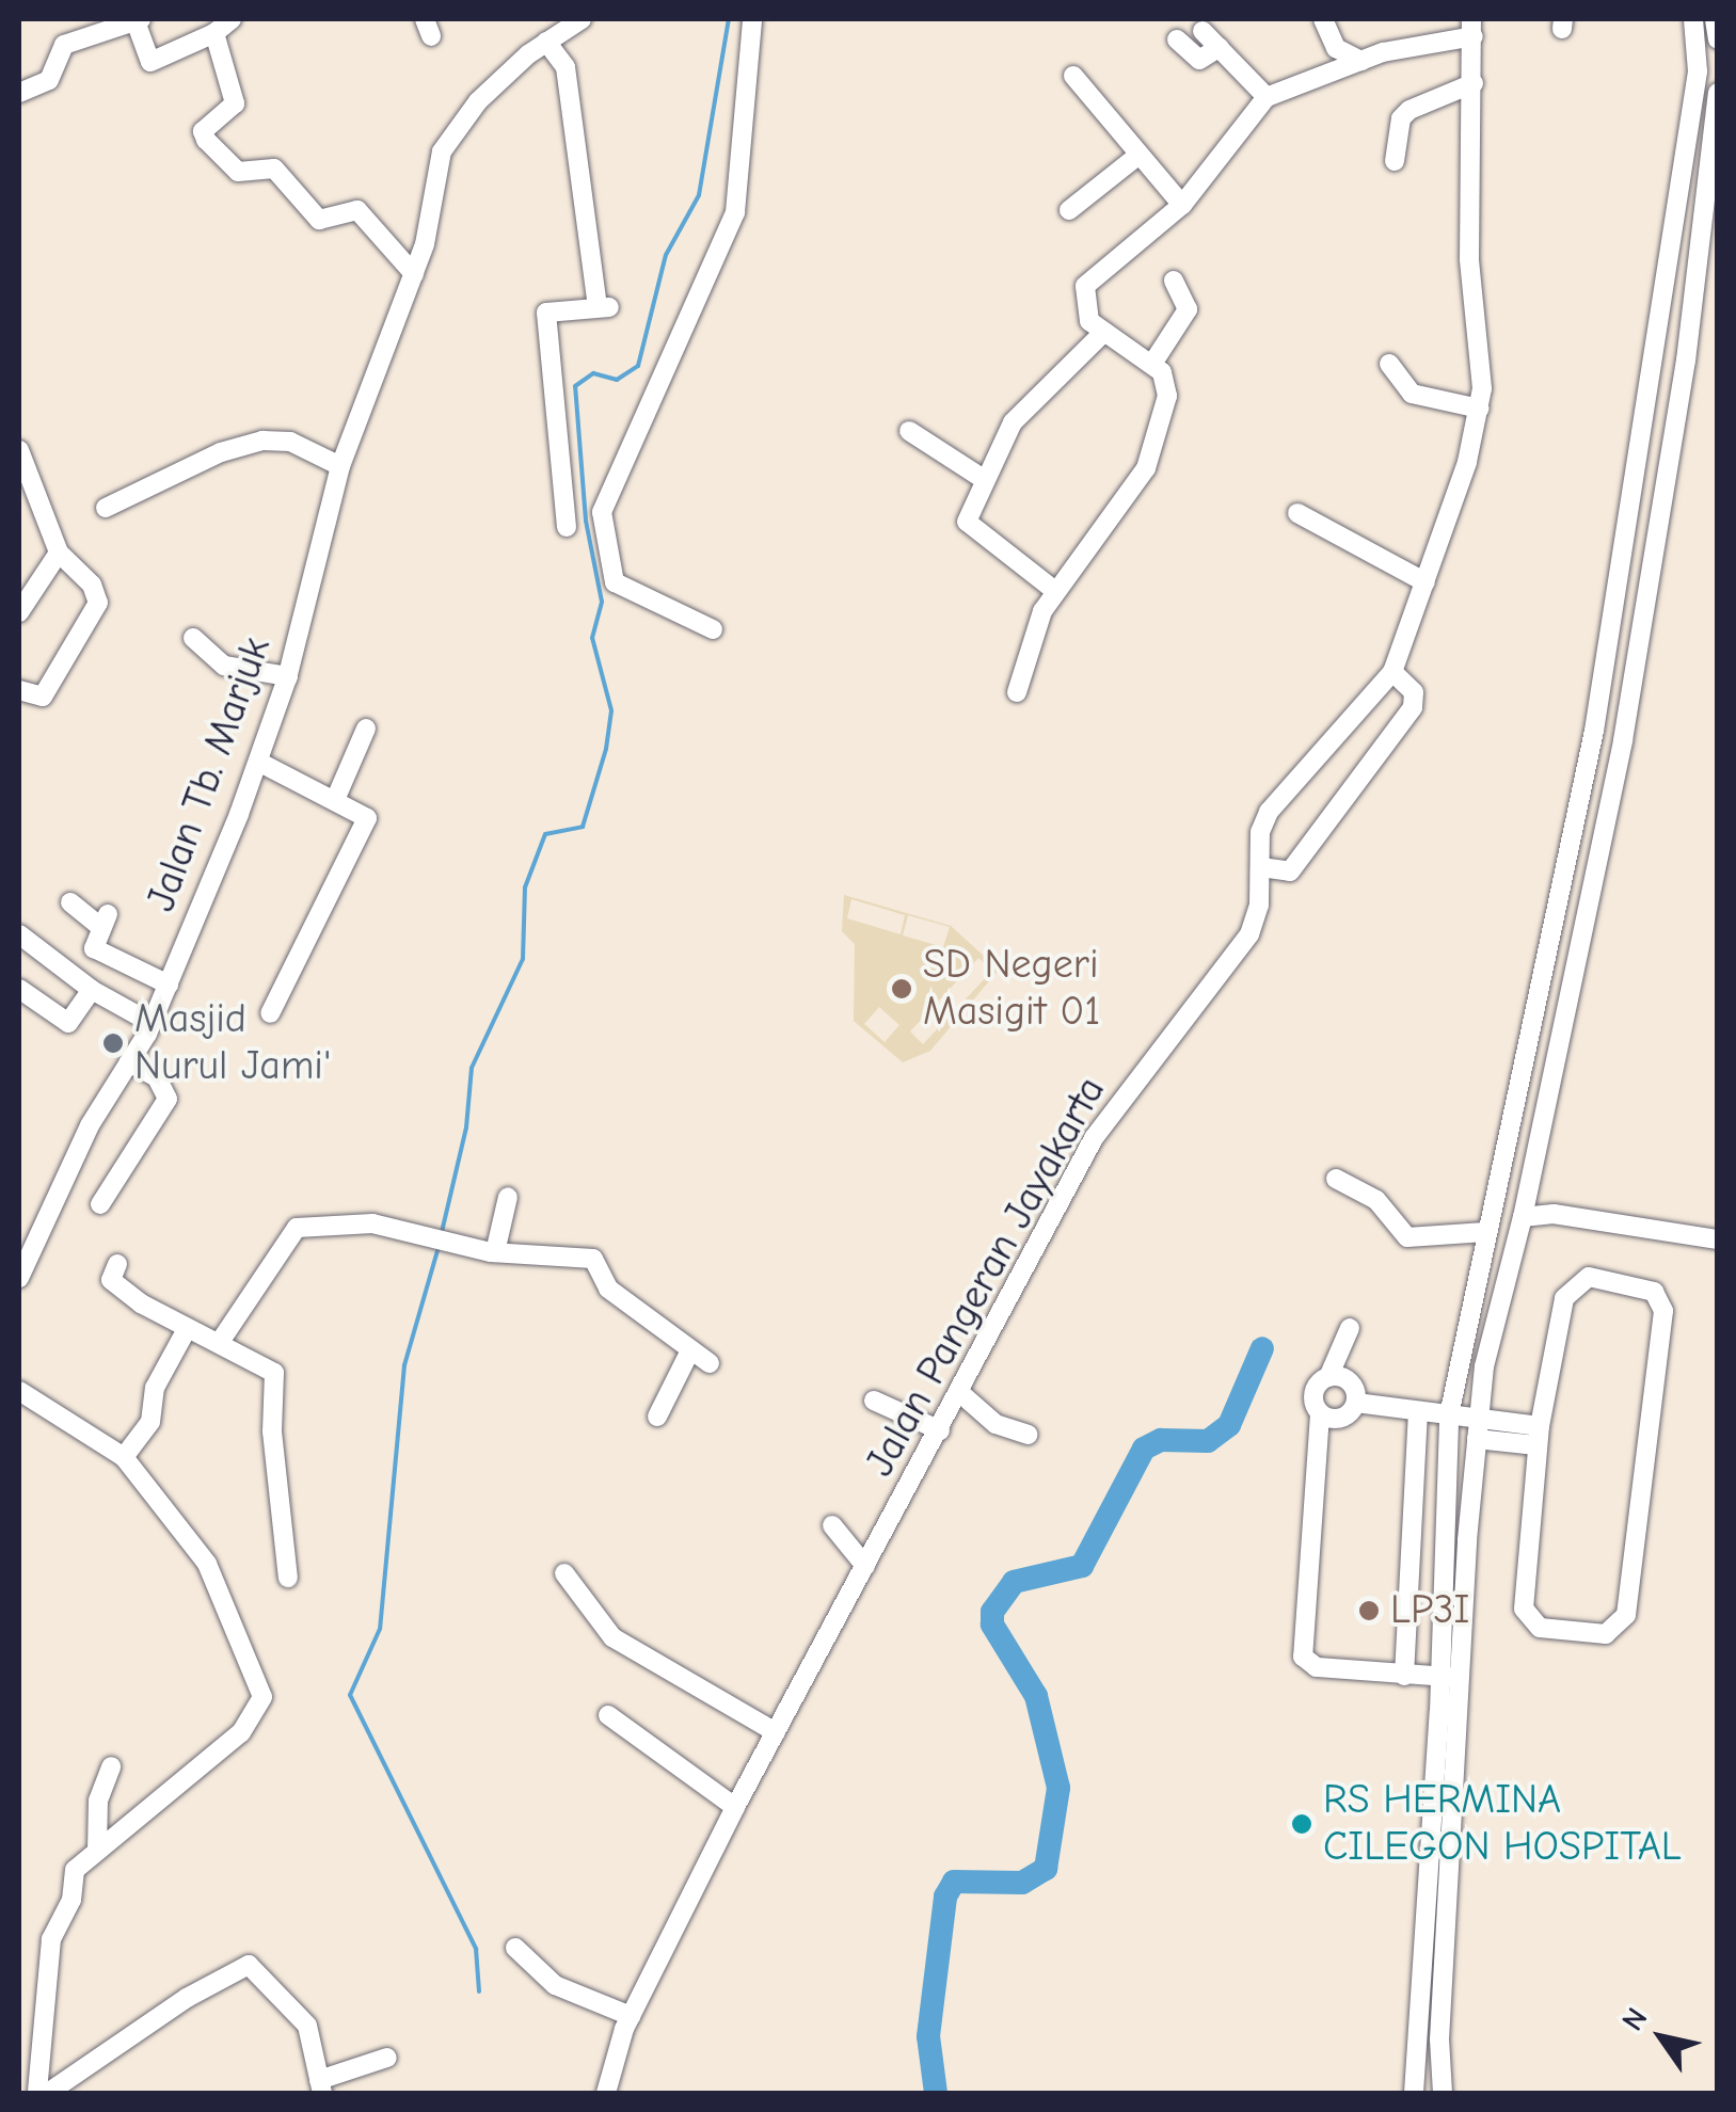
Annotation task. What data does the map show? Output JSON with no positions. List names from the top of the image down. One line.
{"streets":{"street":["Jalan Tb. Marjuk","Jalan Pangeran Jayakarta"]},"places":["SD Negeri Masigit 01","Masjid Nurul Jami'","LP3I","RS HERMINA CILEGON HOSPITAL"],"north":"top left"}
